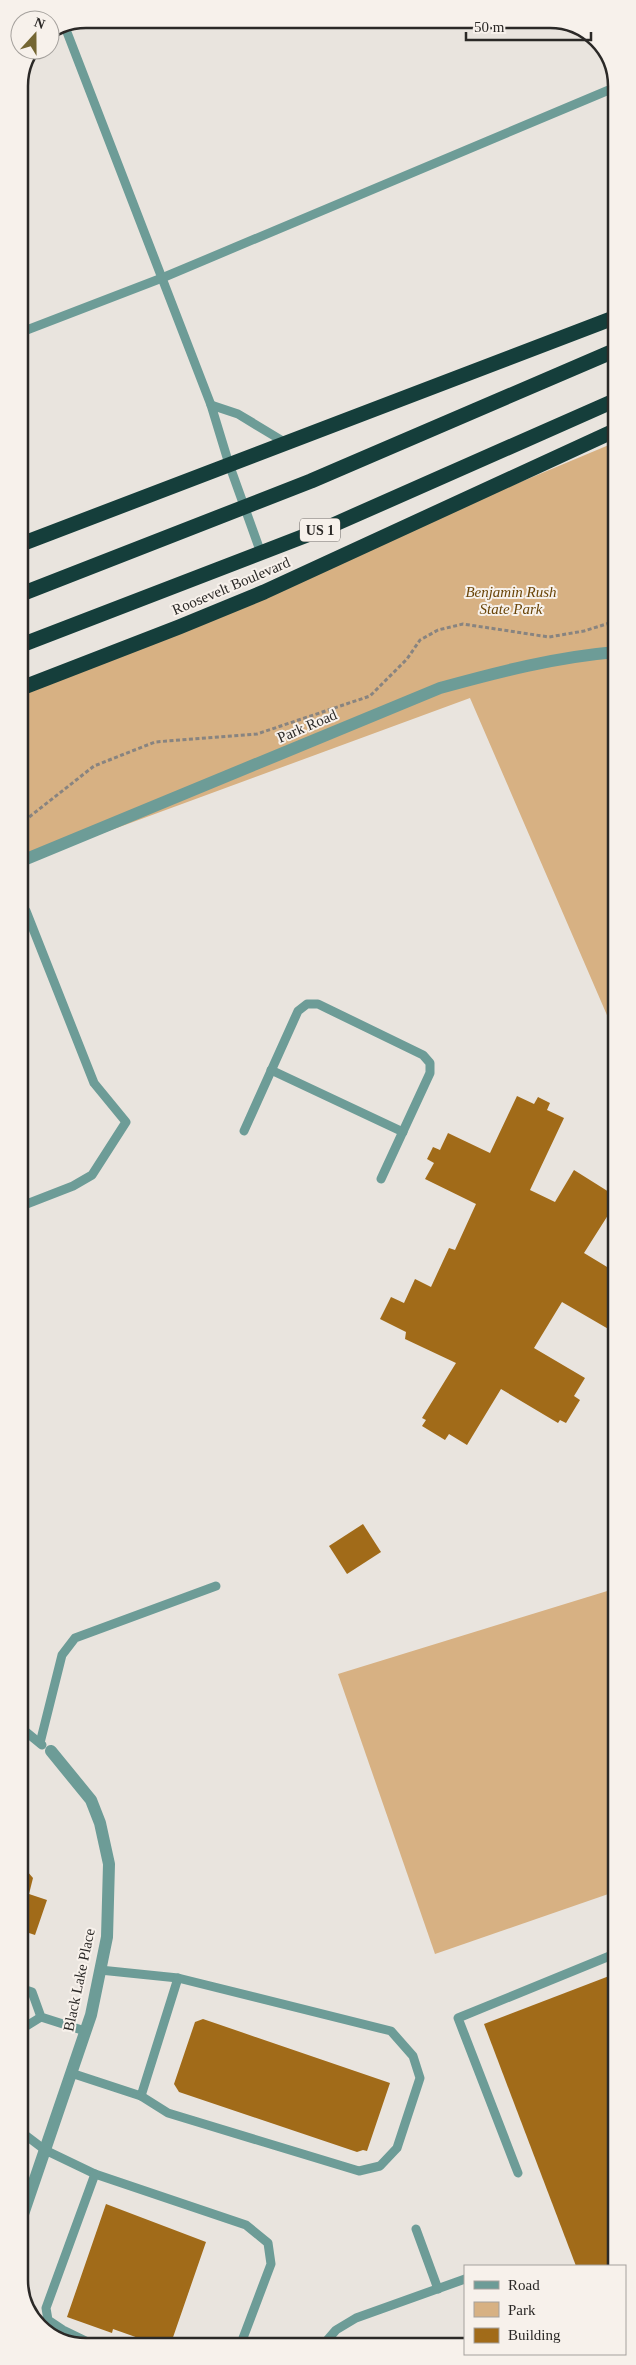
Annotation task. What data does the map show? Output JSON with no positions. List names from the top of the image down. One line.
{"streets":{"highway":["US 1","Roosevelt Boulevard"],"street":["Park Road","Black Lake Place"]},"parks":["Benjamin Rush State Park"],"legend":["Road","Park","Building"],"scale_bar":"50 m","north":"top"}
